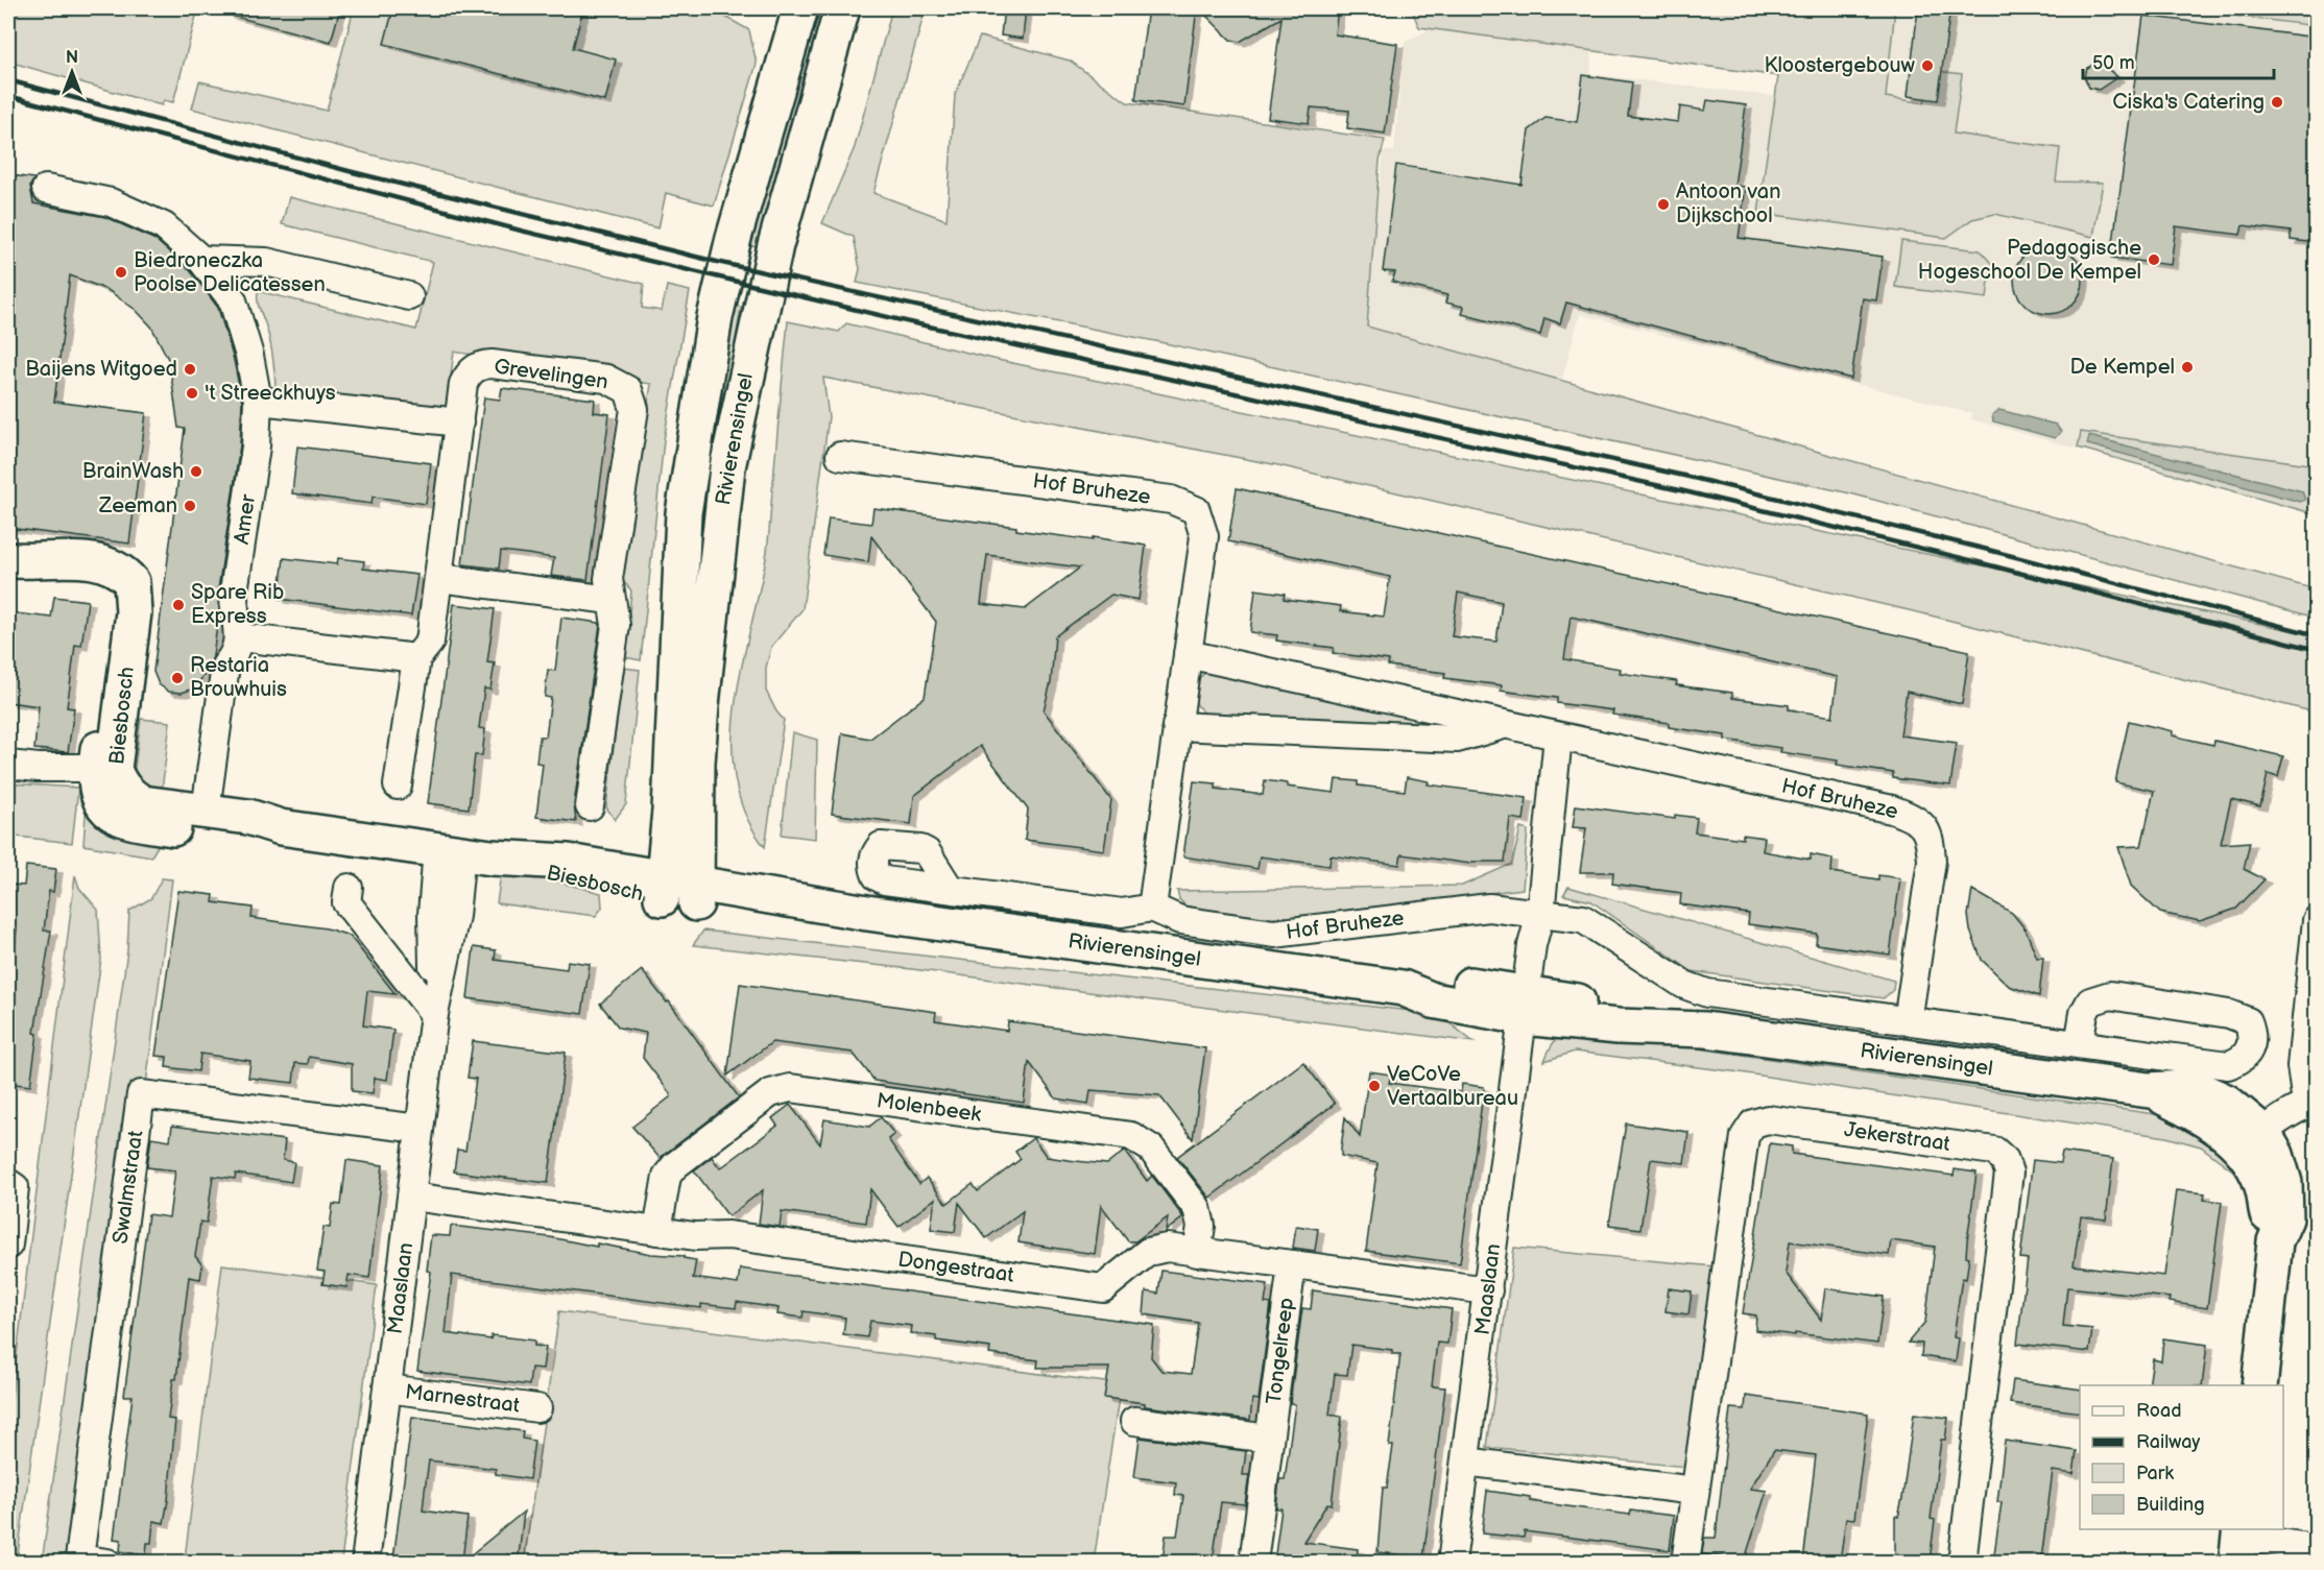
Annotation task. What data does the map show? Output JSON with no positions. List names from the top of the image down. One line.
{"streets":{"street":["Grevelingen","Rivierensingel","Hof Bruheze","Amer","Biesbosch","Molenbeek","Jekerstraat","Swalmstraat","Dongestraat","Maaslaan","Tongelreep","Marnestraat"]},"crossings":[["Rivierensingel","Biesbosch"],["Rivierensingel","Maaslaan"],["Biesbosch","Maaslaan"],["Molenbeek","Dongestraat"],["Swalmstraat","Maaslaan"],["Dongestraat","Maaslaan"],["Dongestraat","Tongelreep"],["Maaslaan","Marnestraat"]],"places":["Kloostergebouw","Ciska's Catering","Antoon van Dijkschool","Pedagogische Hogeschool De Kempel","Biedroneczka Poolse Delicatessen","De Kempel","Baijens Witgoed","'t Streeckhuys","BrainWash","Zeeman","Spare Rib Express","Restaria Brouwhuis","VeCoVe Vertaalbureau"],"legend":["Road","Railway","Park","Building"],"scale_bar":"50 m","north":"top"}
